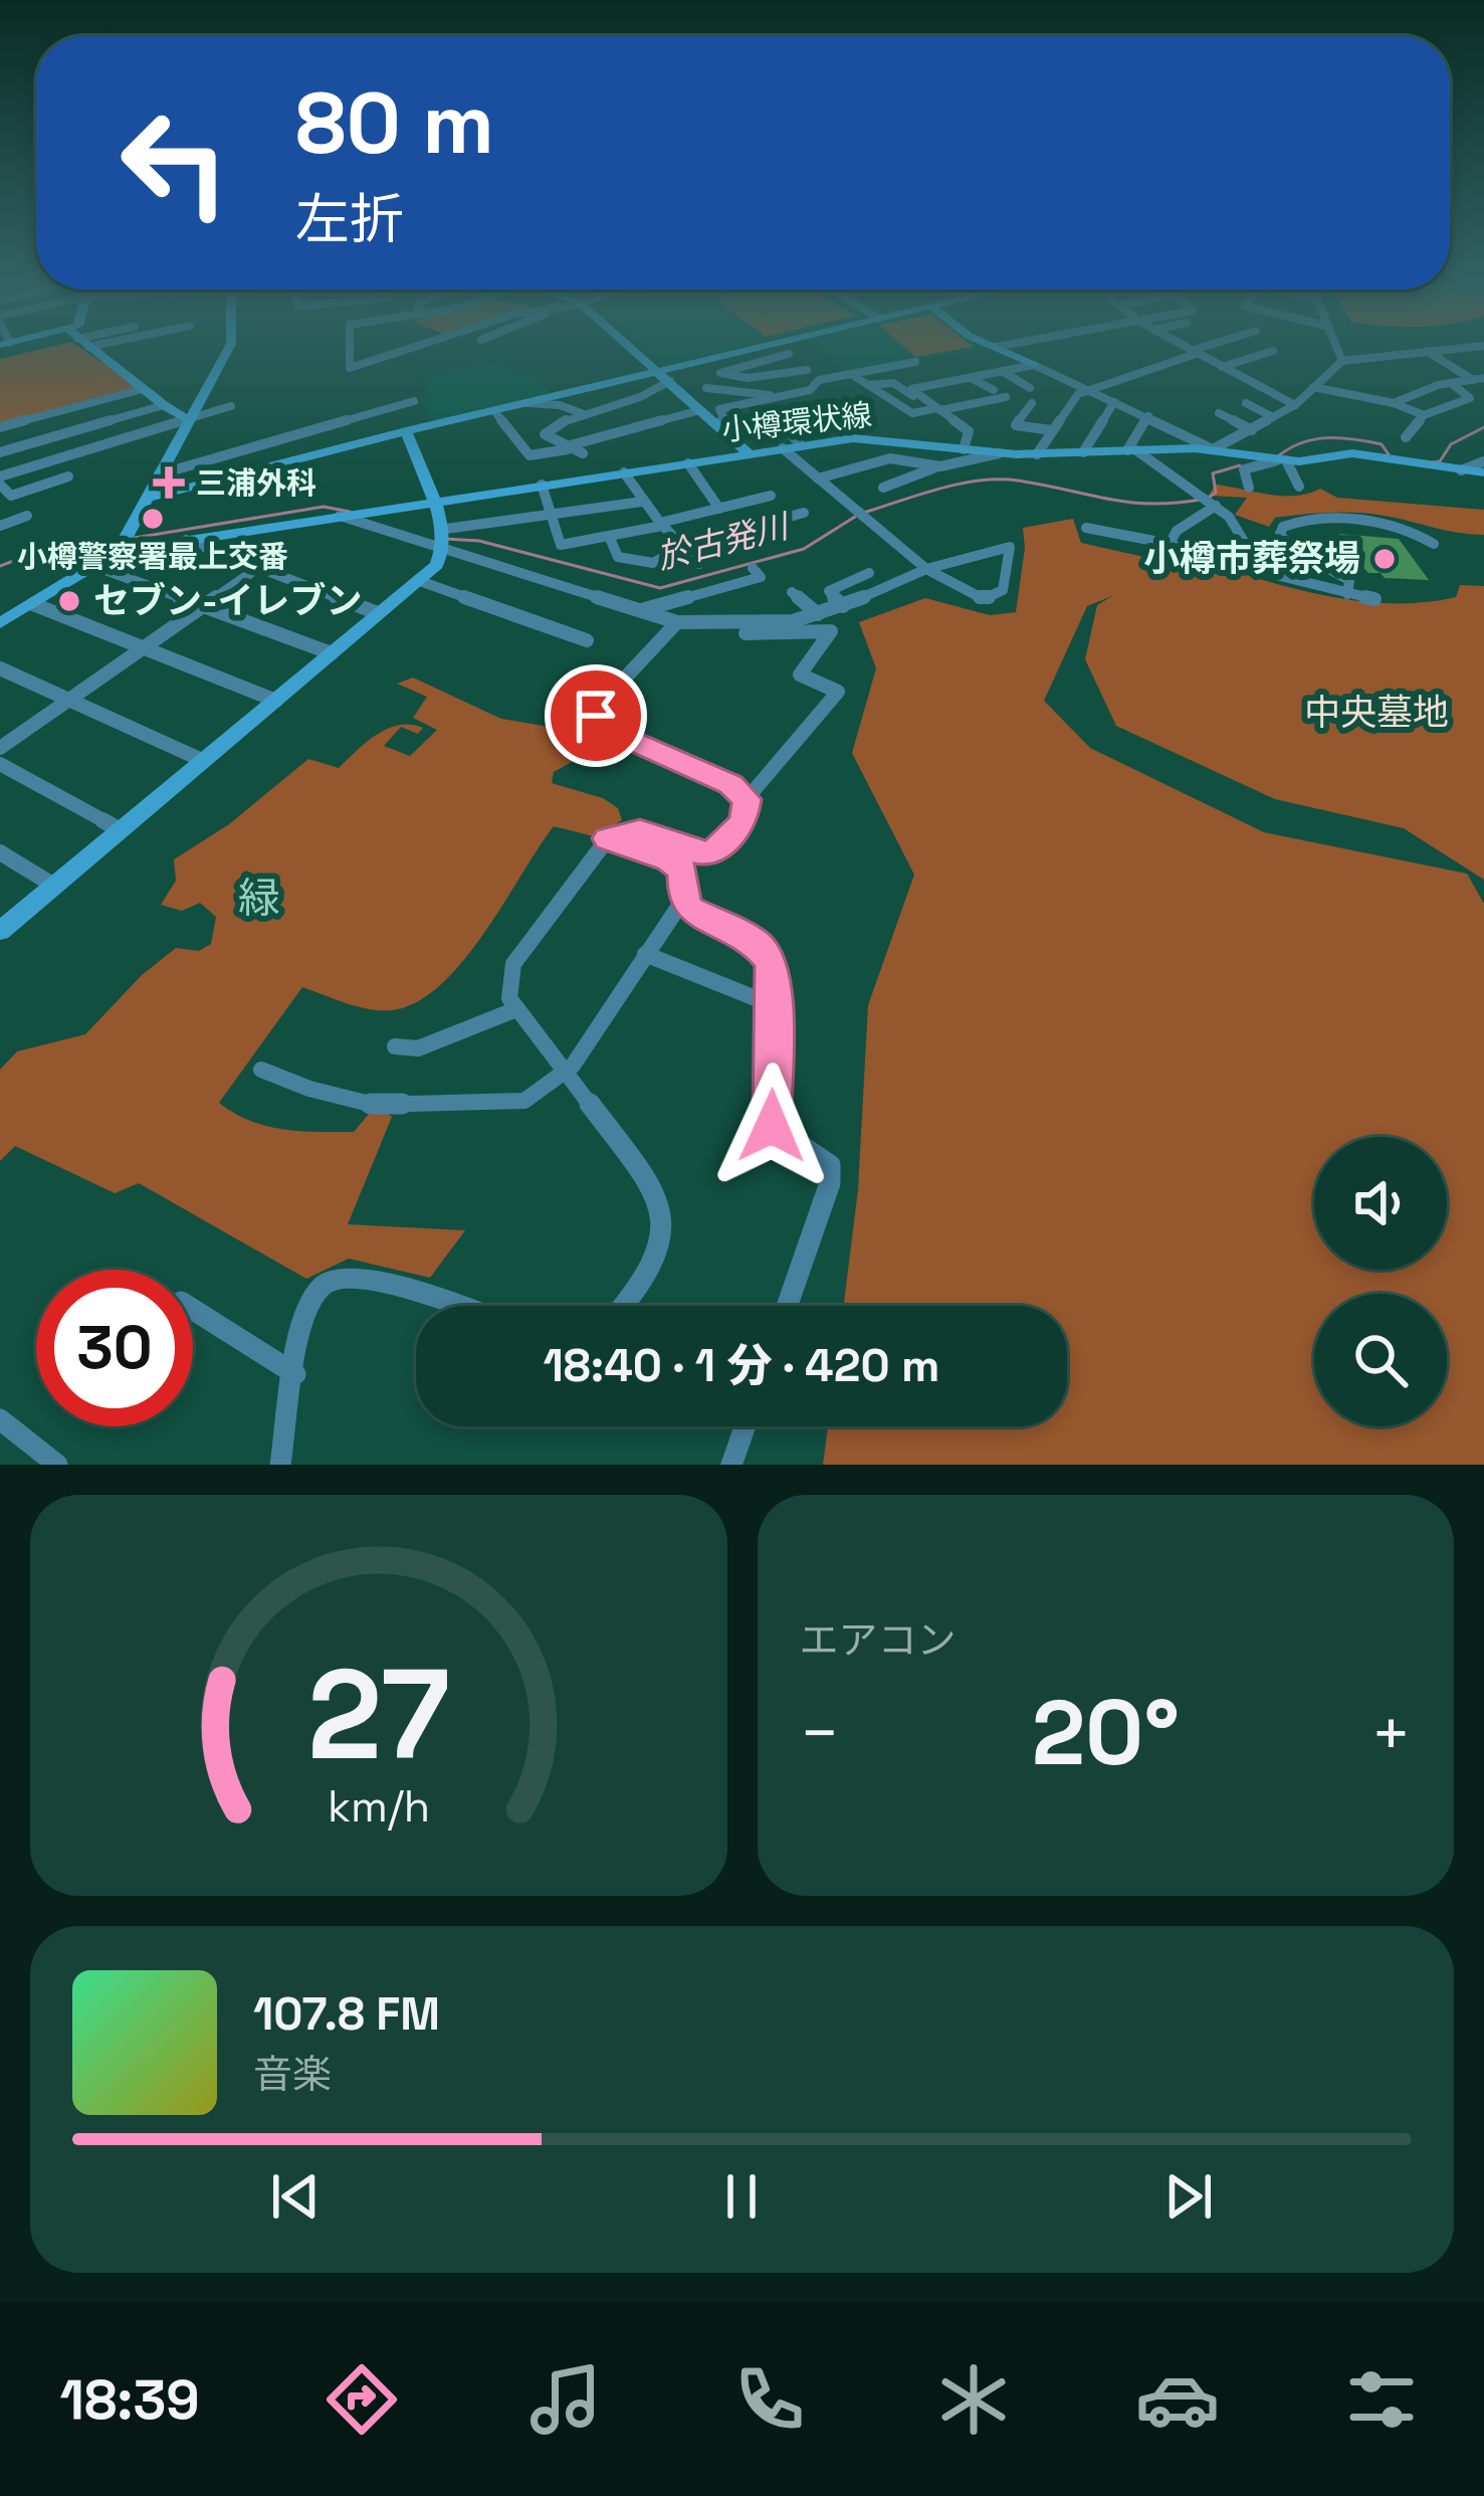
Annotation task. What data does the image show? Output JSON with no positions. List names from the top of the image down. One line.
{"streets":{"street":["小樽環状線"]},"districts":["緑"],"water":["於古発川"],"parks":["中央墓地"],"places":{"health":["三浦外科"],"other":["小樽警察署最上交番","小樽市葬祭場","セブン-イレブン"]},"page":{"turn":["80 m","左折"],"limit":"30","trip":"18:40 · 1 分 · 420 m","tile":"エアコン","heat":["−","20°","+"],"song":["107.8 FM","音楽"],"tabs":"18:39","gauge":["27","km/h"]}}
